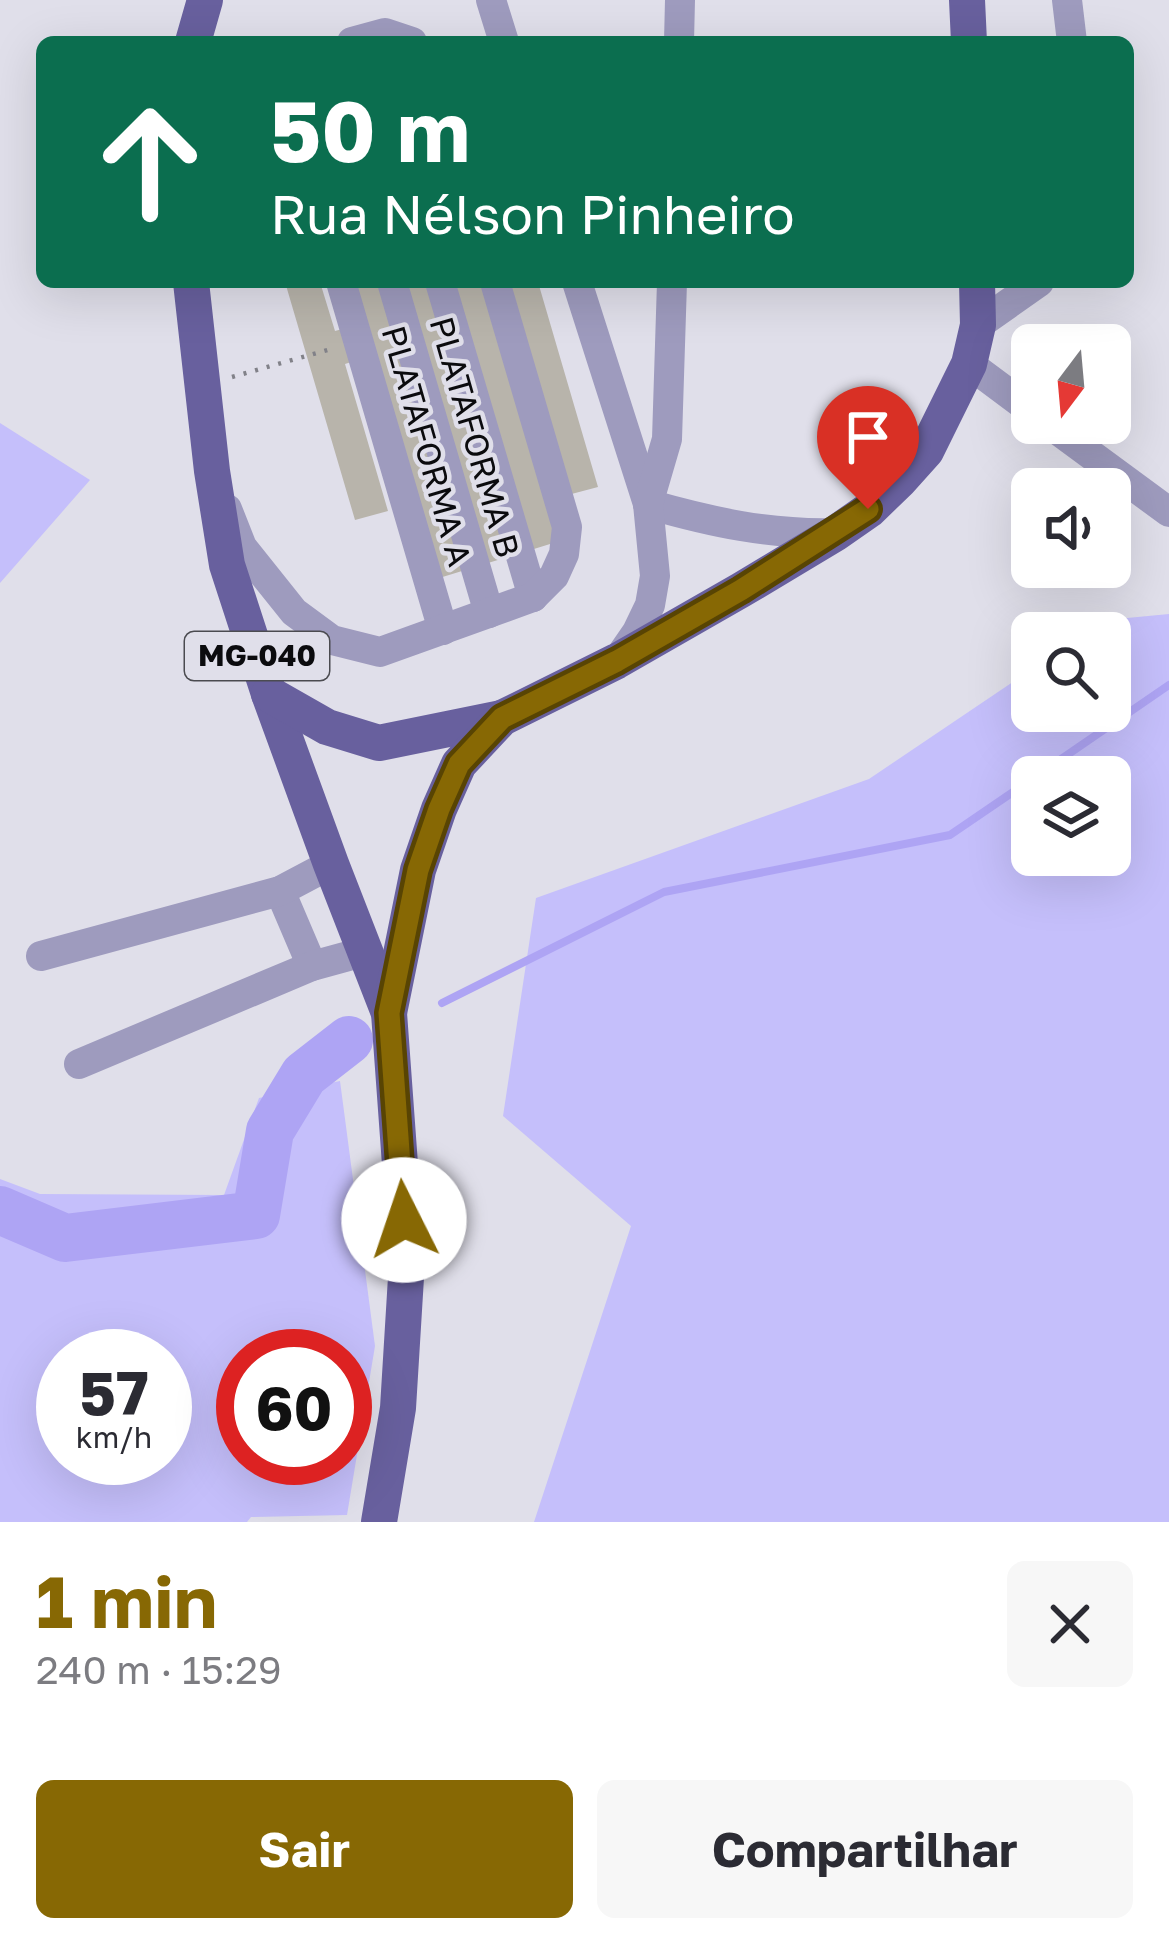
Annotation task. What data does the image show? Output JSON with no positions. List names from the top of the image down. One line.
{"streets":{"main road":["MG-040"],"street":["PLATAFORMA B","PLATAFORMA A"]},"north":"bottom","page":{"turn":["50 m","Rua Nélson Pinheiro"],"speed":"57 km/h","limit":"60","heading":["1 min","240 m · 15:29"],"buttons":["Sair","Compartilhar"]}}
